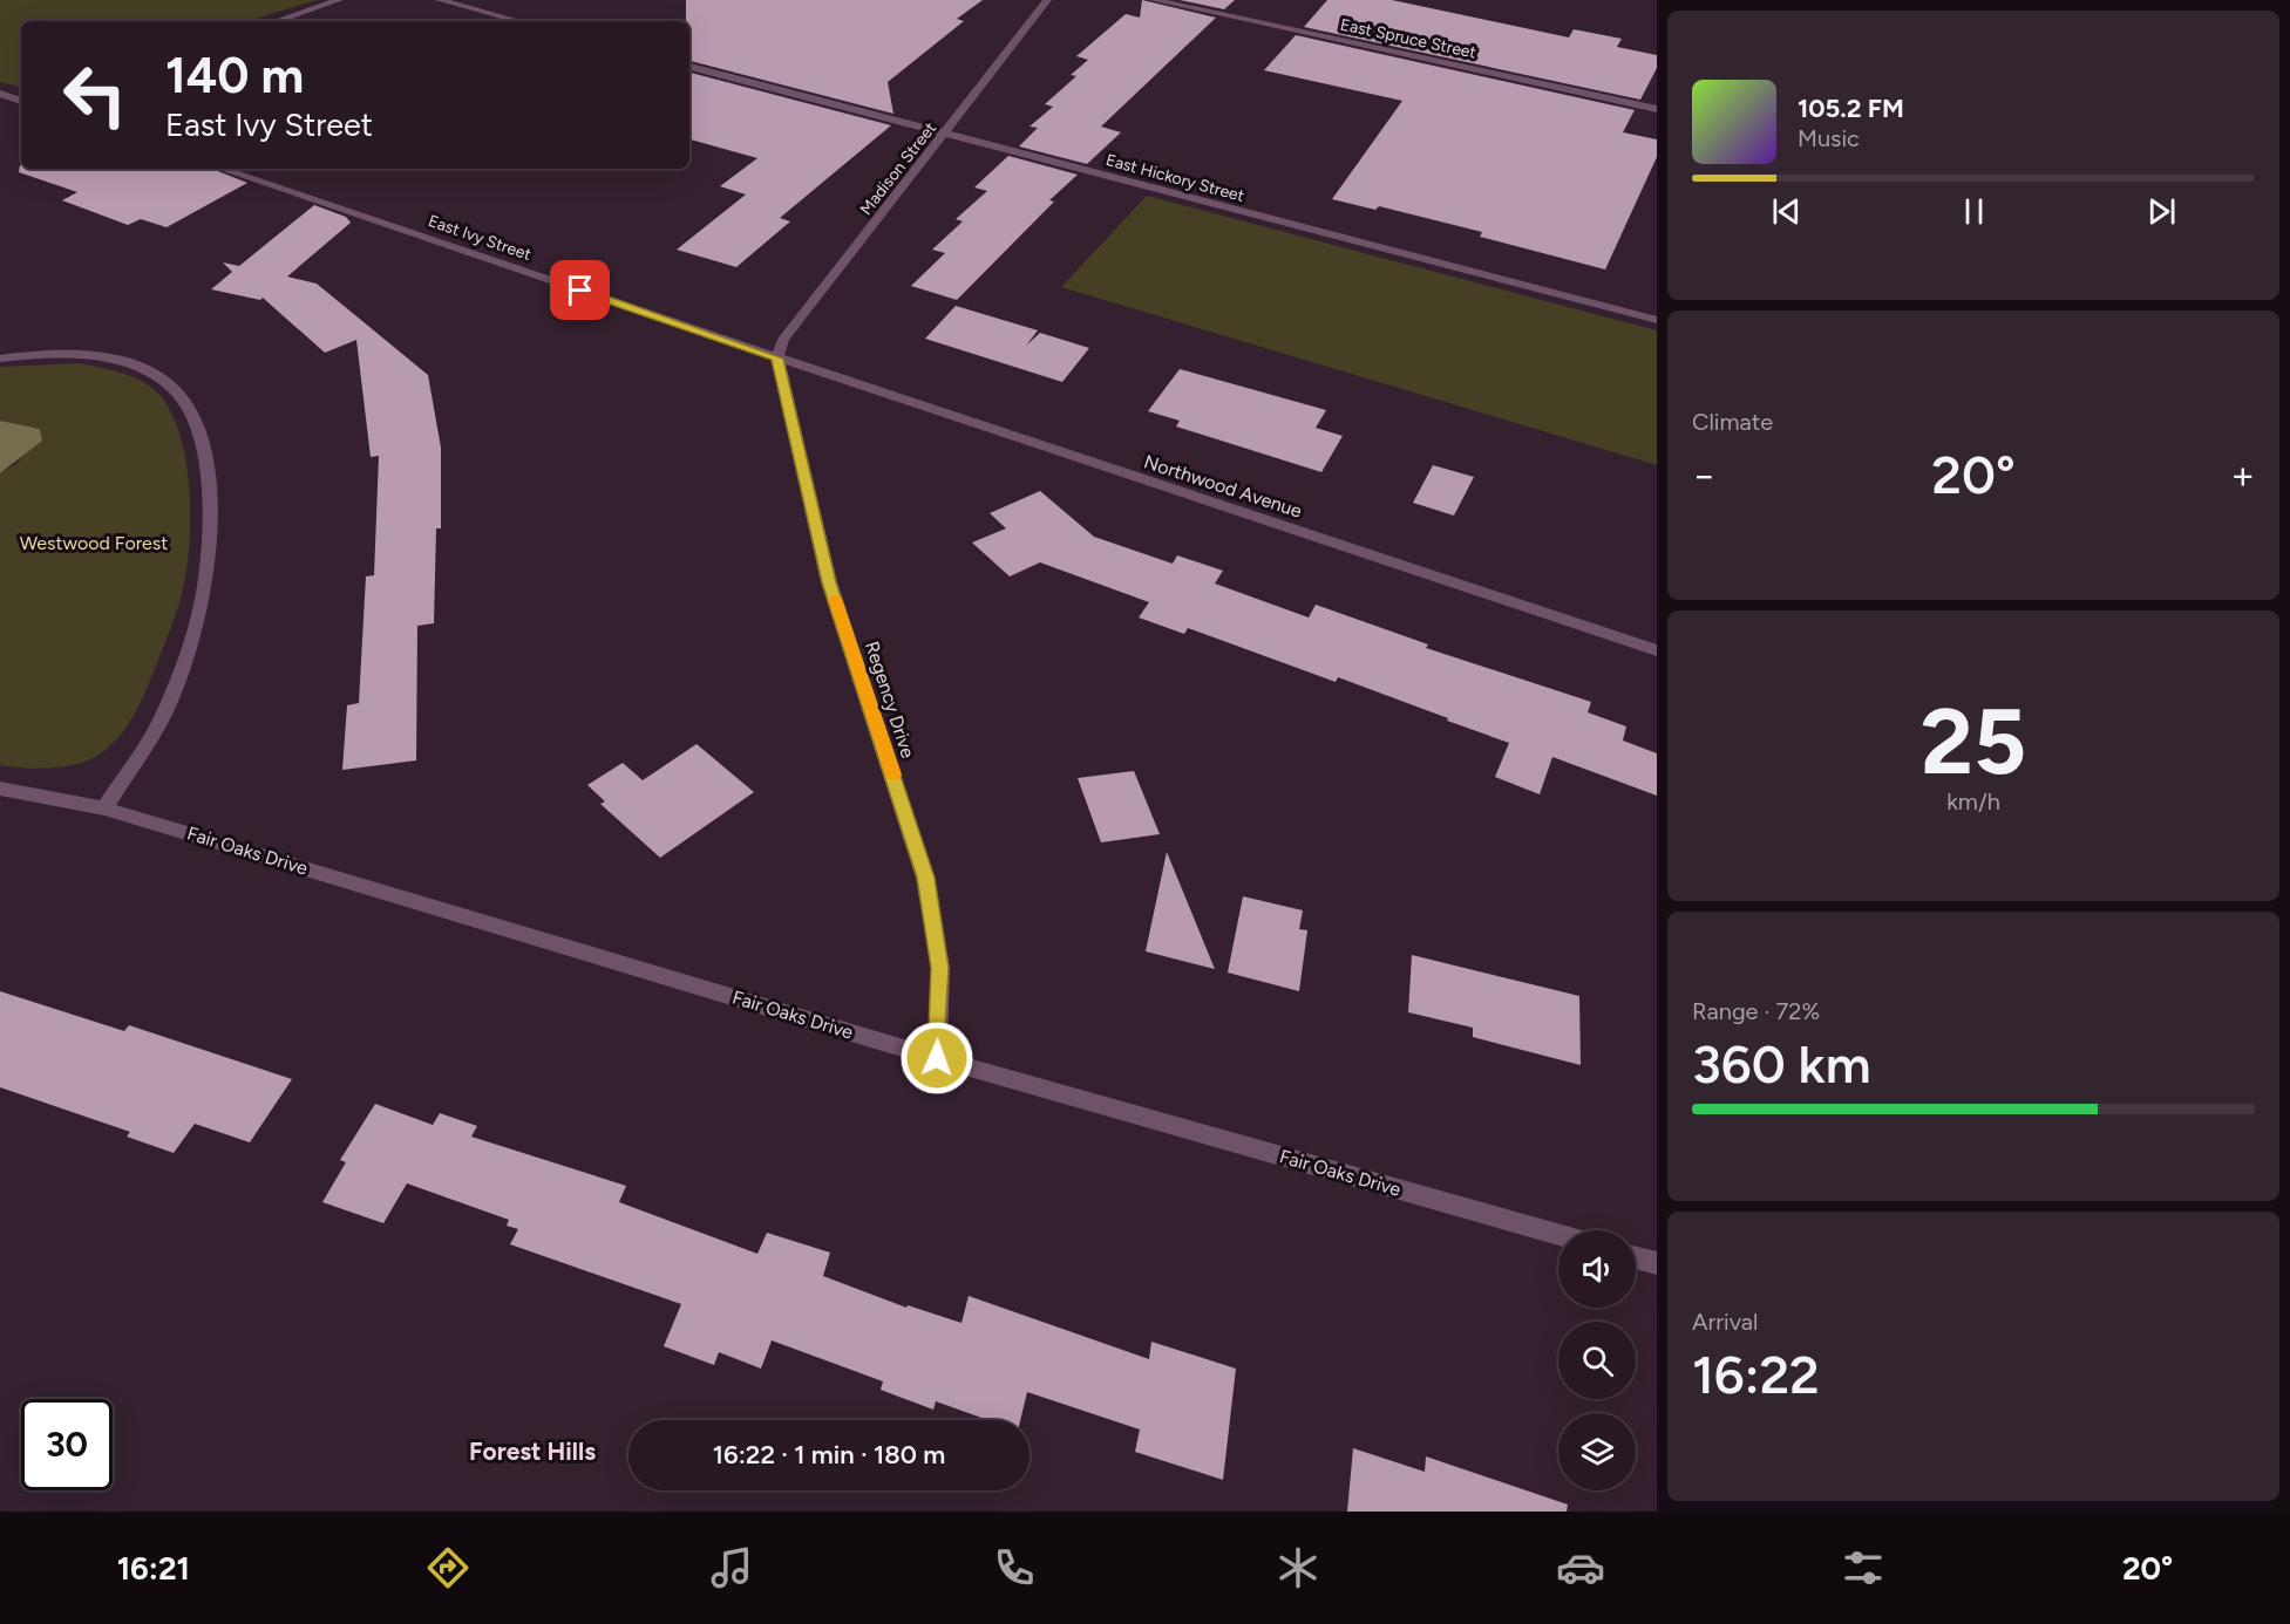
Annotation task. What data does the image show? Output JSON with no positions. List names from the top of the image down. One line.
{"streets":{"street":["East Spruce Street","Madison Street","East Hickory Street","East Ivy Street","Northwood Avenue","Regency Drive","Fair Oaks Drive"]},"crossings":[["Madison Street","East Hickory Street"],["Madison Street","East Ivy Street"],["Madison Street","Northwood Avenue"],["Madison Street","Regency Drive"],["East Ivy Street","Northwood Avenue"],["East Ivy Street","Regency Drive"],["Northwood Avenue","Regency Drive"],["Regency Drive","Fair Oaks Drive"]],"districts":["Forest Hills"],"parks":["Westwood Forest"],"page":{"turn":["140 m","East Ivy Street"],"song":["105.2 FM","Music"],"tile":["Climate",["25","km/h"],["Range · 72%","360 km"],["Arrival","16:22"]],"heat":["−","20°","+"],"limit":"30","trip":"16:22 · 1 min · 180 m","tabs":["16:21","20°"]}}
